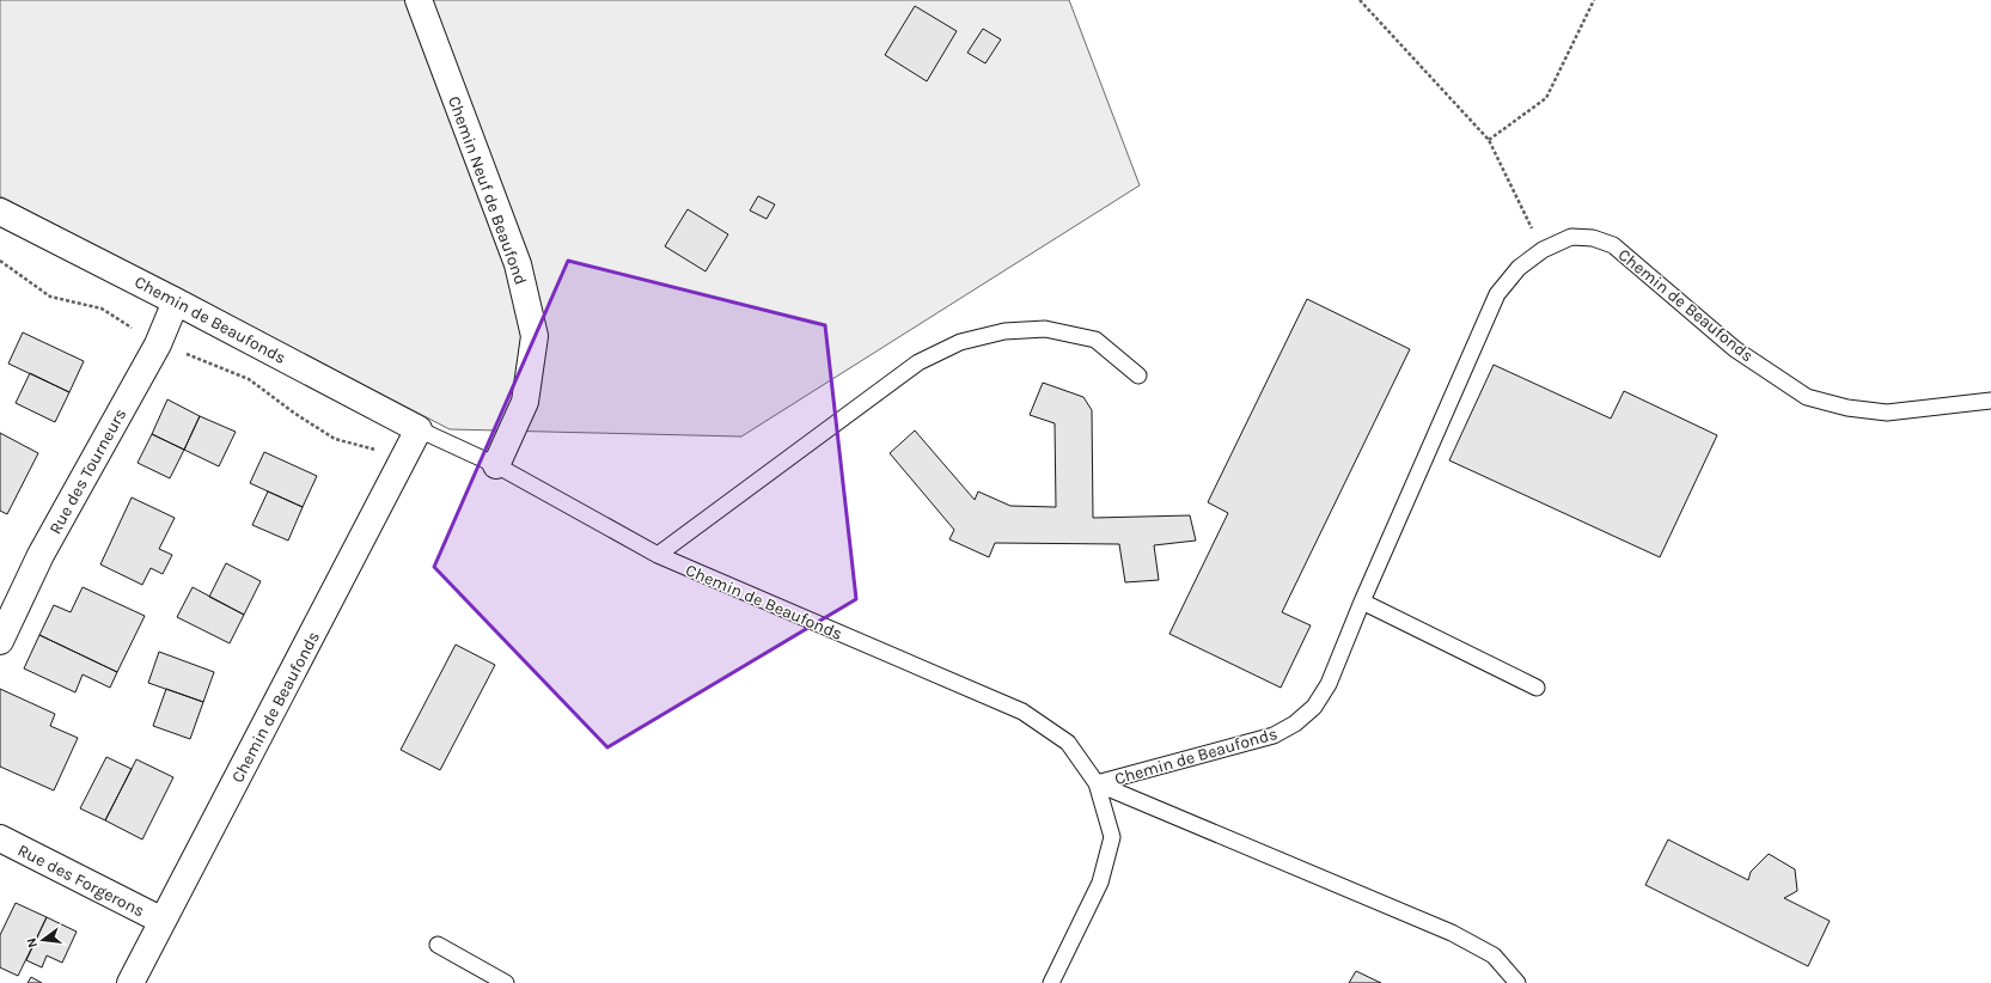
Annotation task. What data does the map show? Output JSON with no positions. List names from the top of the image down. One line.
{"streets":{"street":["Chemin Neuf de Beaufond","Chemin de Beaufonds","Rue des Tourneurs","Rue des Forgerons"]},"crossings":[["Chemin Neuf de Beaufond","Chemin de Beaufonds"],["Chemin de Beaufonds","Rue des Tourneurs"],["Chemin de Beaufonds","Rue des Forgerons"]],"north":"left"}
